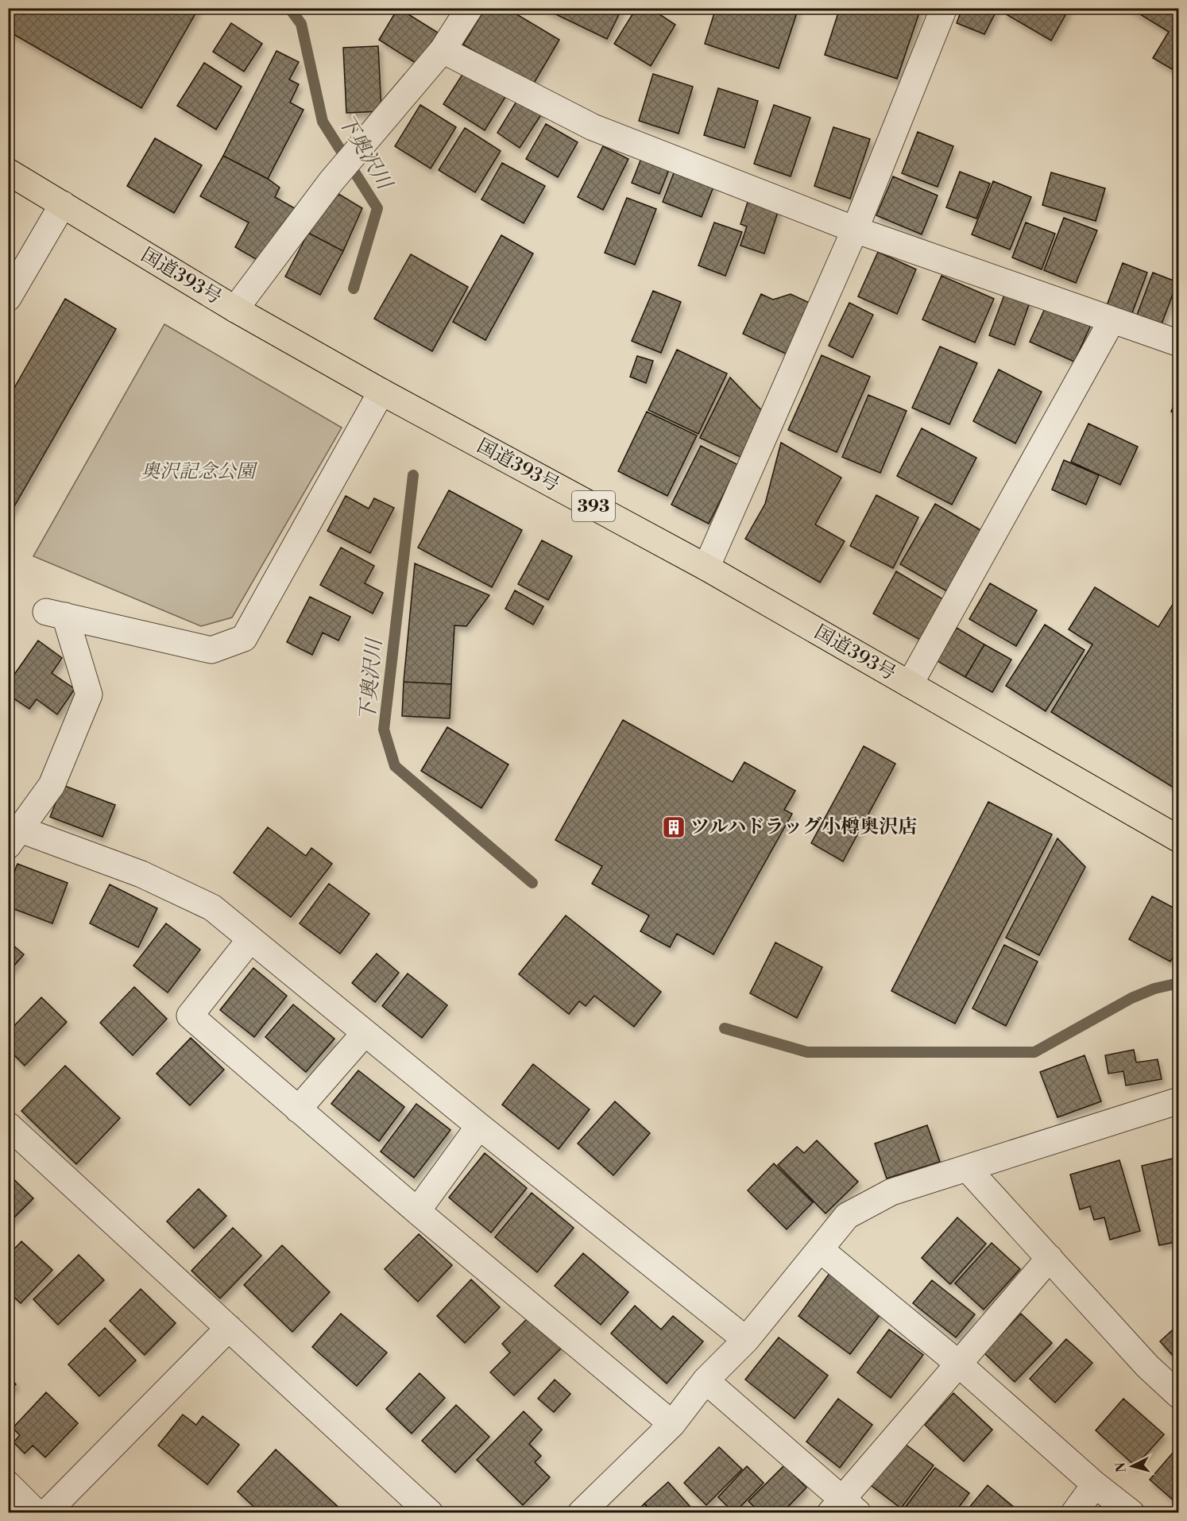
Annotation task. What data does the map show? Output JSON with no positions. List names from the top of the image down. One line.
{"streets":{"highway":["国道393号","393"]},"water":["下奥沢川"],"parks":["奥沢記念公園"],"places":{"building":["ツルハドラッグ小樽奥沢店"]},"north":"left"}
